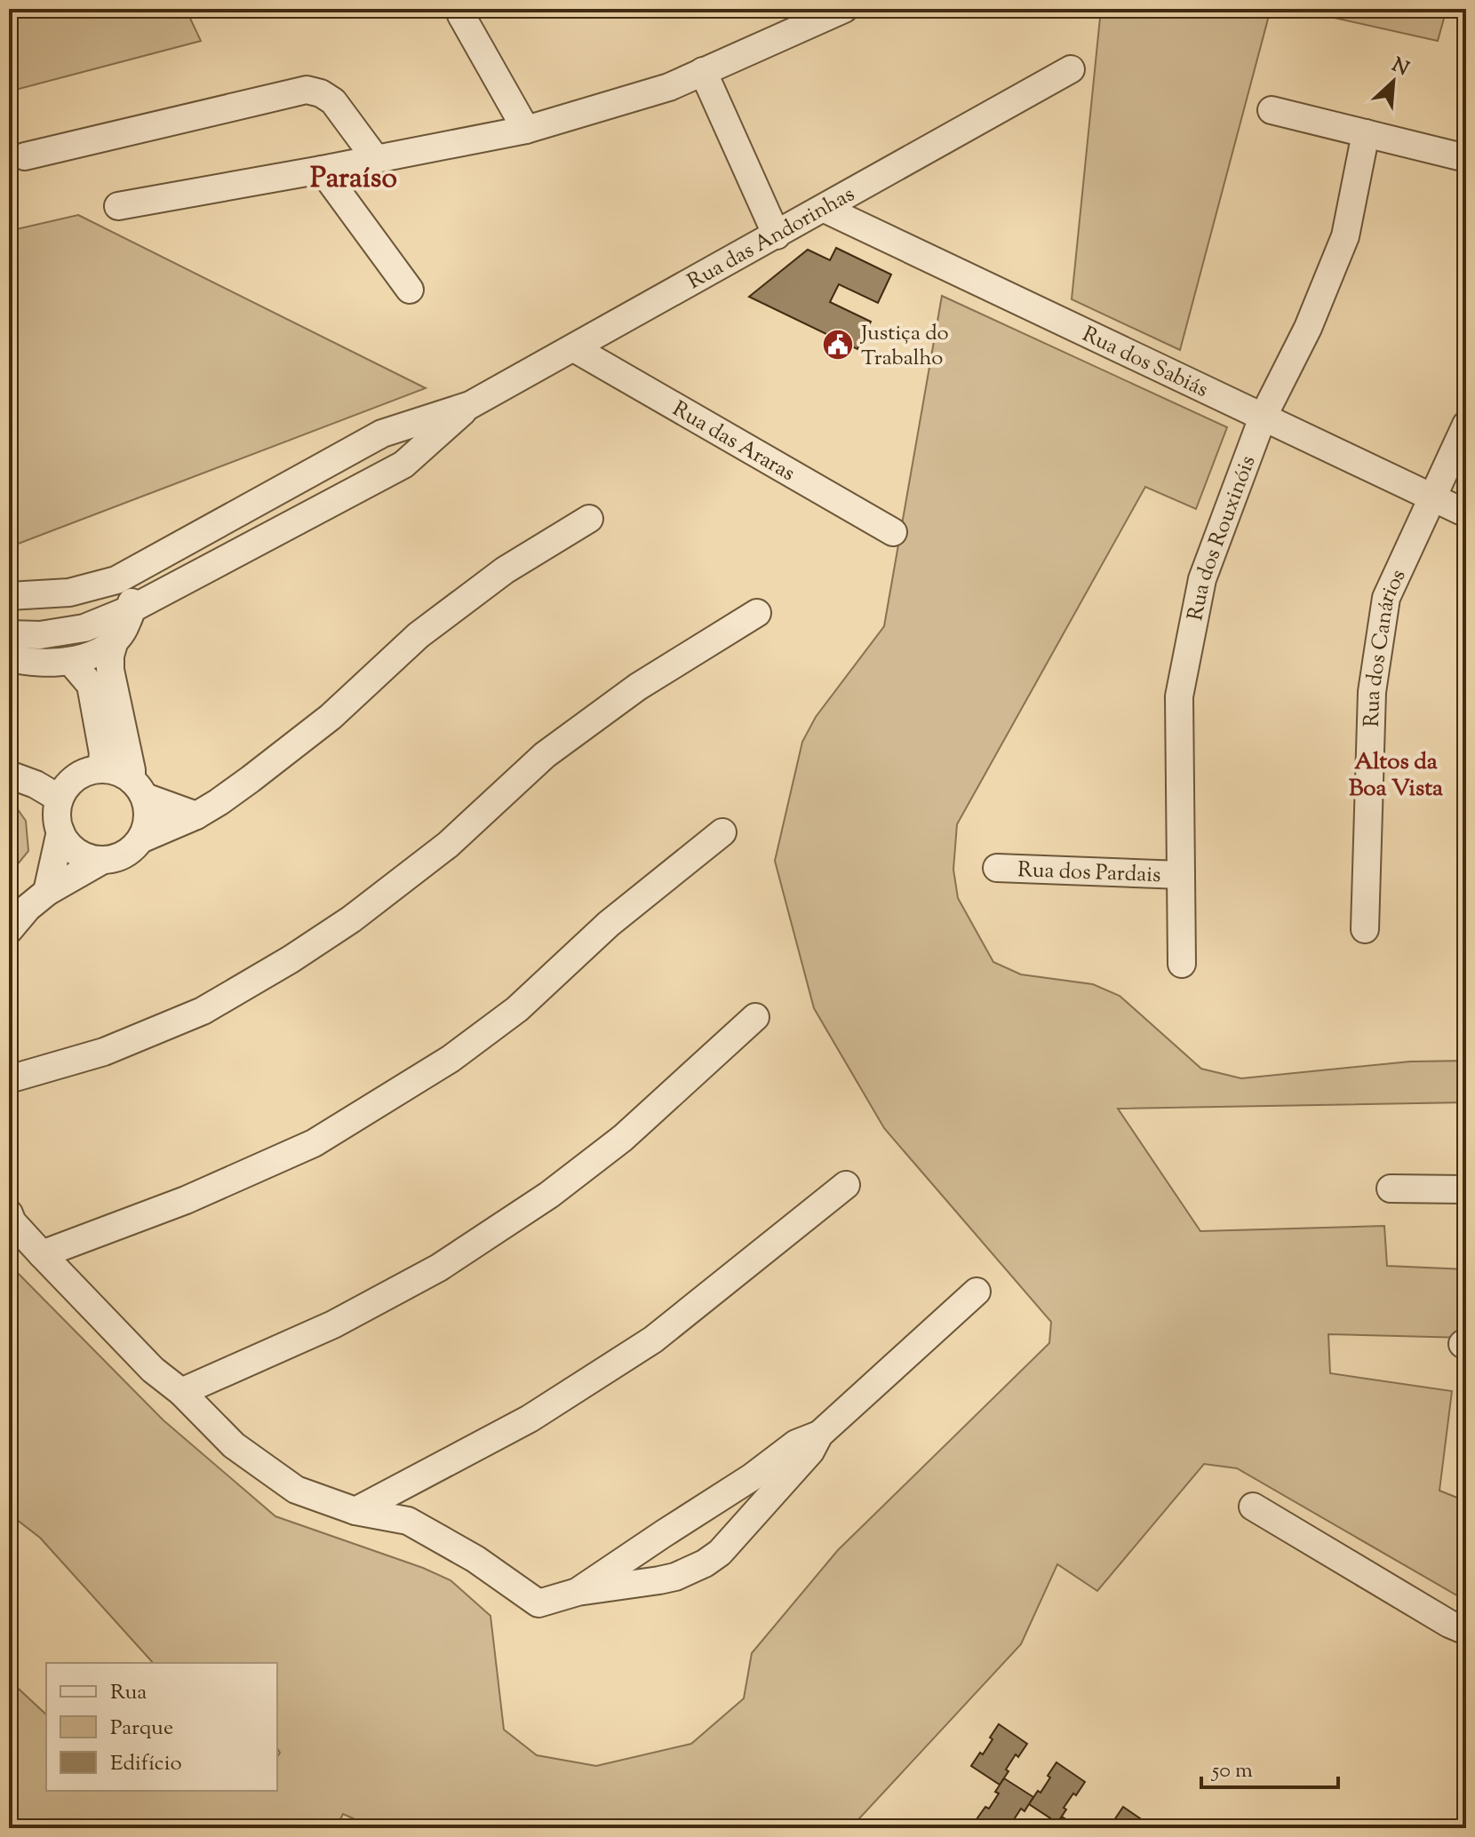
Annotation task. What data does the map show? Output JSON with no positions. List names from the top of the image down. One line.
{"streets":{"street":["Rua das Andorinhas","Rua dos Sabiás","Rua das Araras","Rua dos Rouxinóis","Rua dos Canários","Rua dos Pardais"]},"crossings":[["Rua das Andorinhas","Rua dos Sabiás"],["Rua das Andorinhas","Rua das Araras"],["Rua dos Sabiás","Rua dos Rouxinóis"],["Rua dos Sabiás","Rua dos Canários"],["Rua dos Rouxinóis","Rua dos Pardais"]],"districts":["Paraíso","Altos da Boa Vista"],"places":{"public building":["Justiça do Trabalho"]},"legend":["Rua","Parque","Edifício"],"scale_bar":"50 m","north":"top right"}
